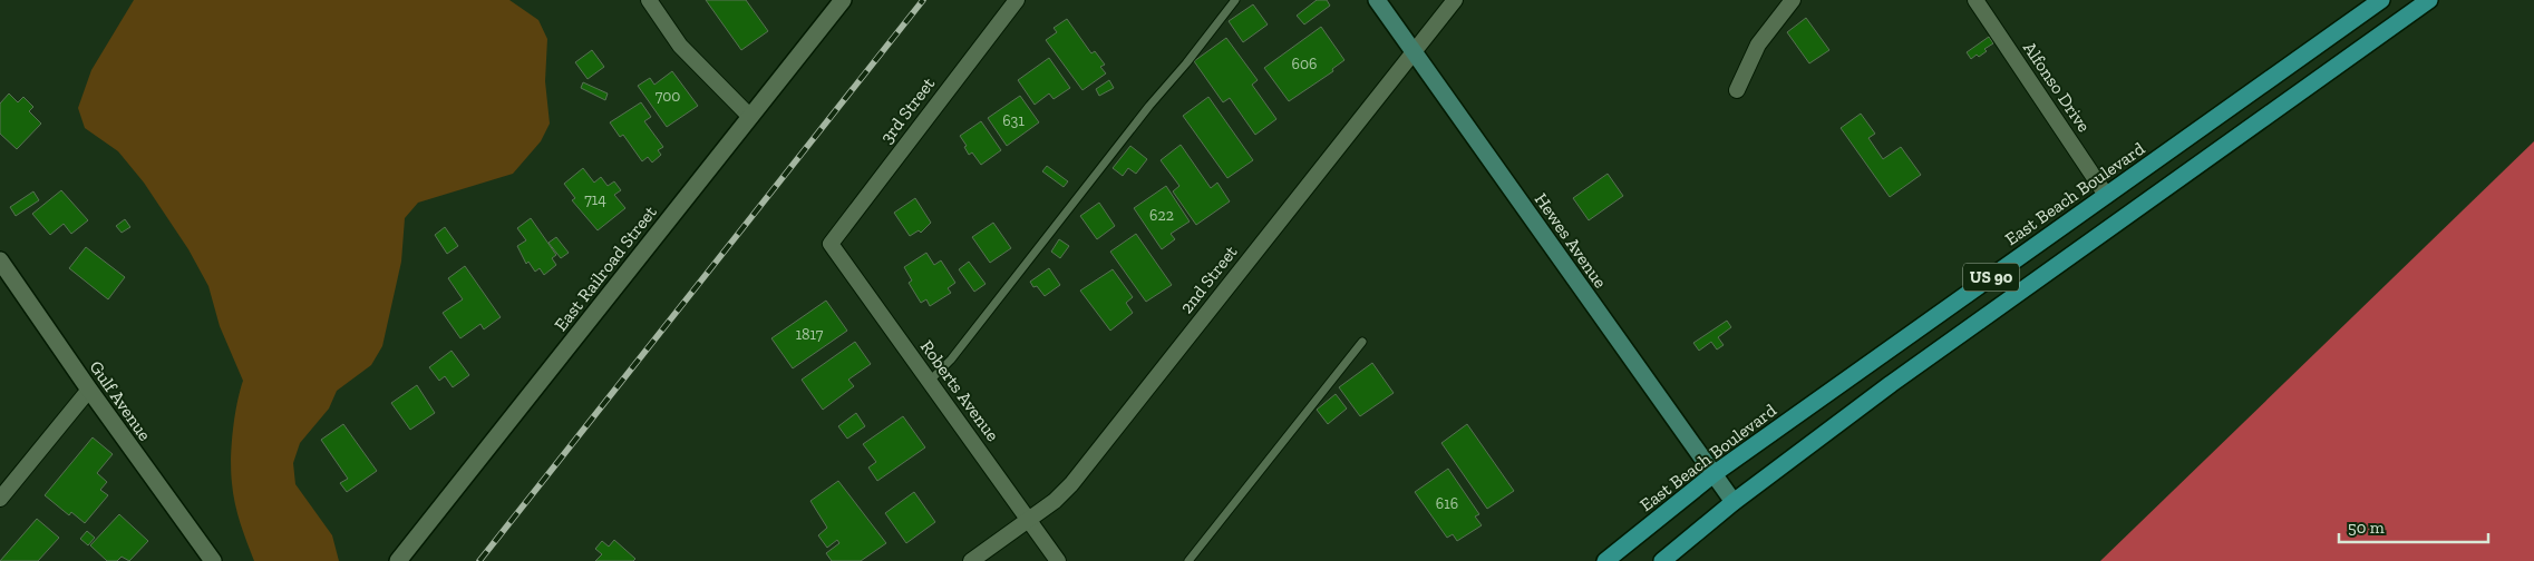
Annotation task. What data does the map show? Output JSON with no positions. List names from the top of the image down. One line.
{"streets":{"main road":["East Beach Boulevard","Hewes Avenue","US 90"],"street":["Alfonso Drive","3rd Street","East Railroad Street","2nd Street","Roberts Avenue","Gulf Avenue"]},"crossings":[["Alfonso Drive","East Beach Boulevard"],["3rd Street","Roberts Avenue"],["East Beach Boulevard","Hewes Avenue"],["Hewes Avenue","US 90"],["Hewes Avenue","2nd Street"],["2nd Street","Roberts Avenue"]],"house_numbers":["606","700","631","714","622","1817","616"],"scale_bar":"50 m"}
